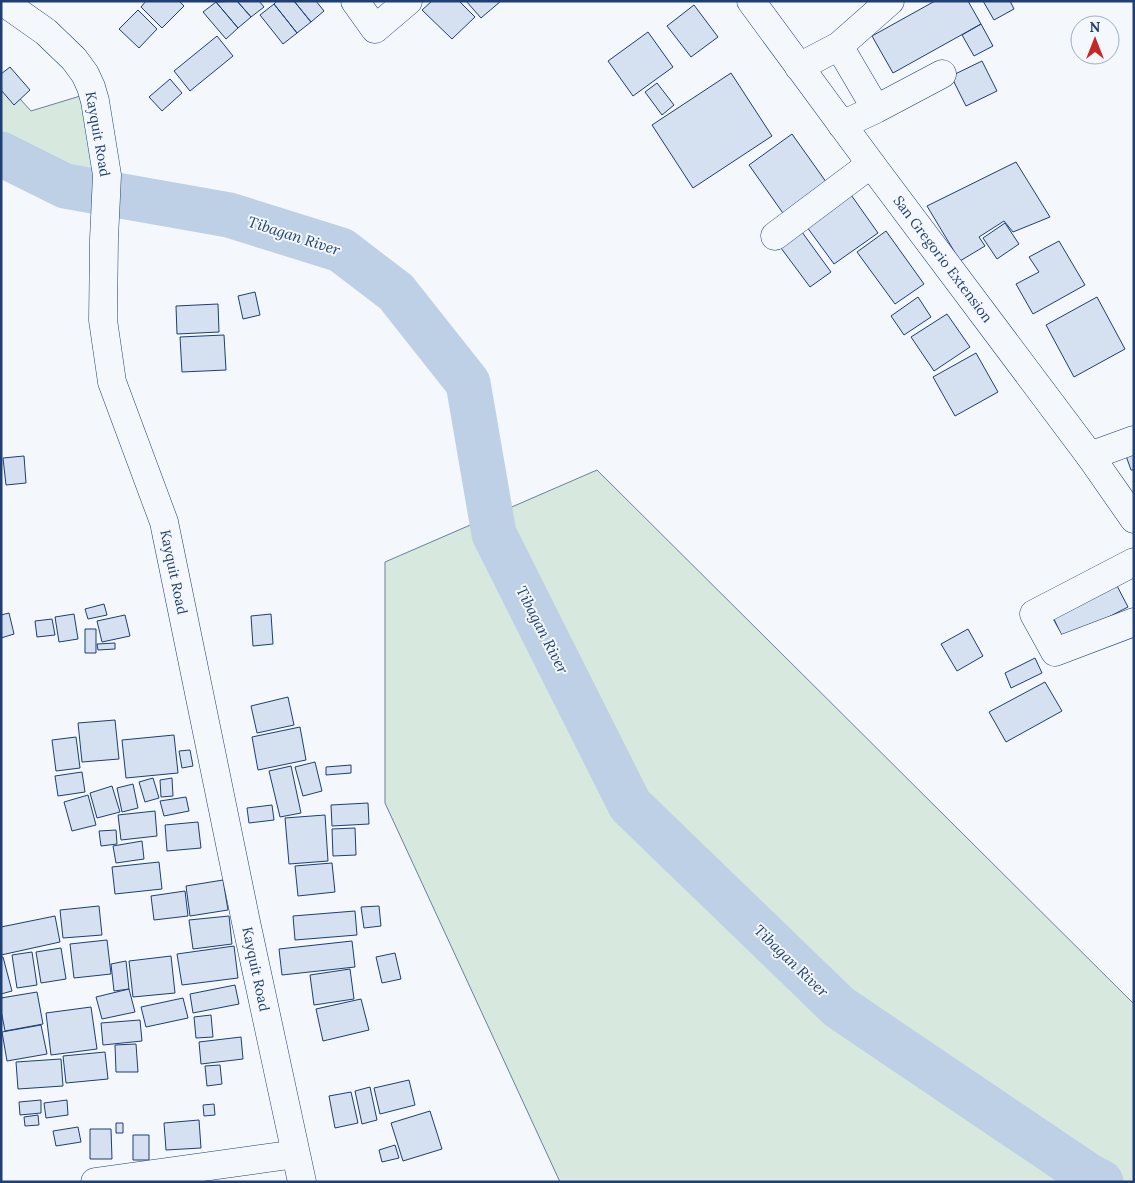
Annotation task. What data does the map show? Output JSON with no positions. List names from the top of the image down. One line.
{"streets":{"street":["Kayquit Road","San Gregorio Extension"]},"water":["Tibagan River"],"north":"top"}
